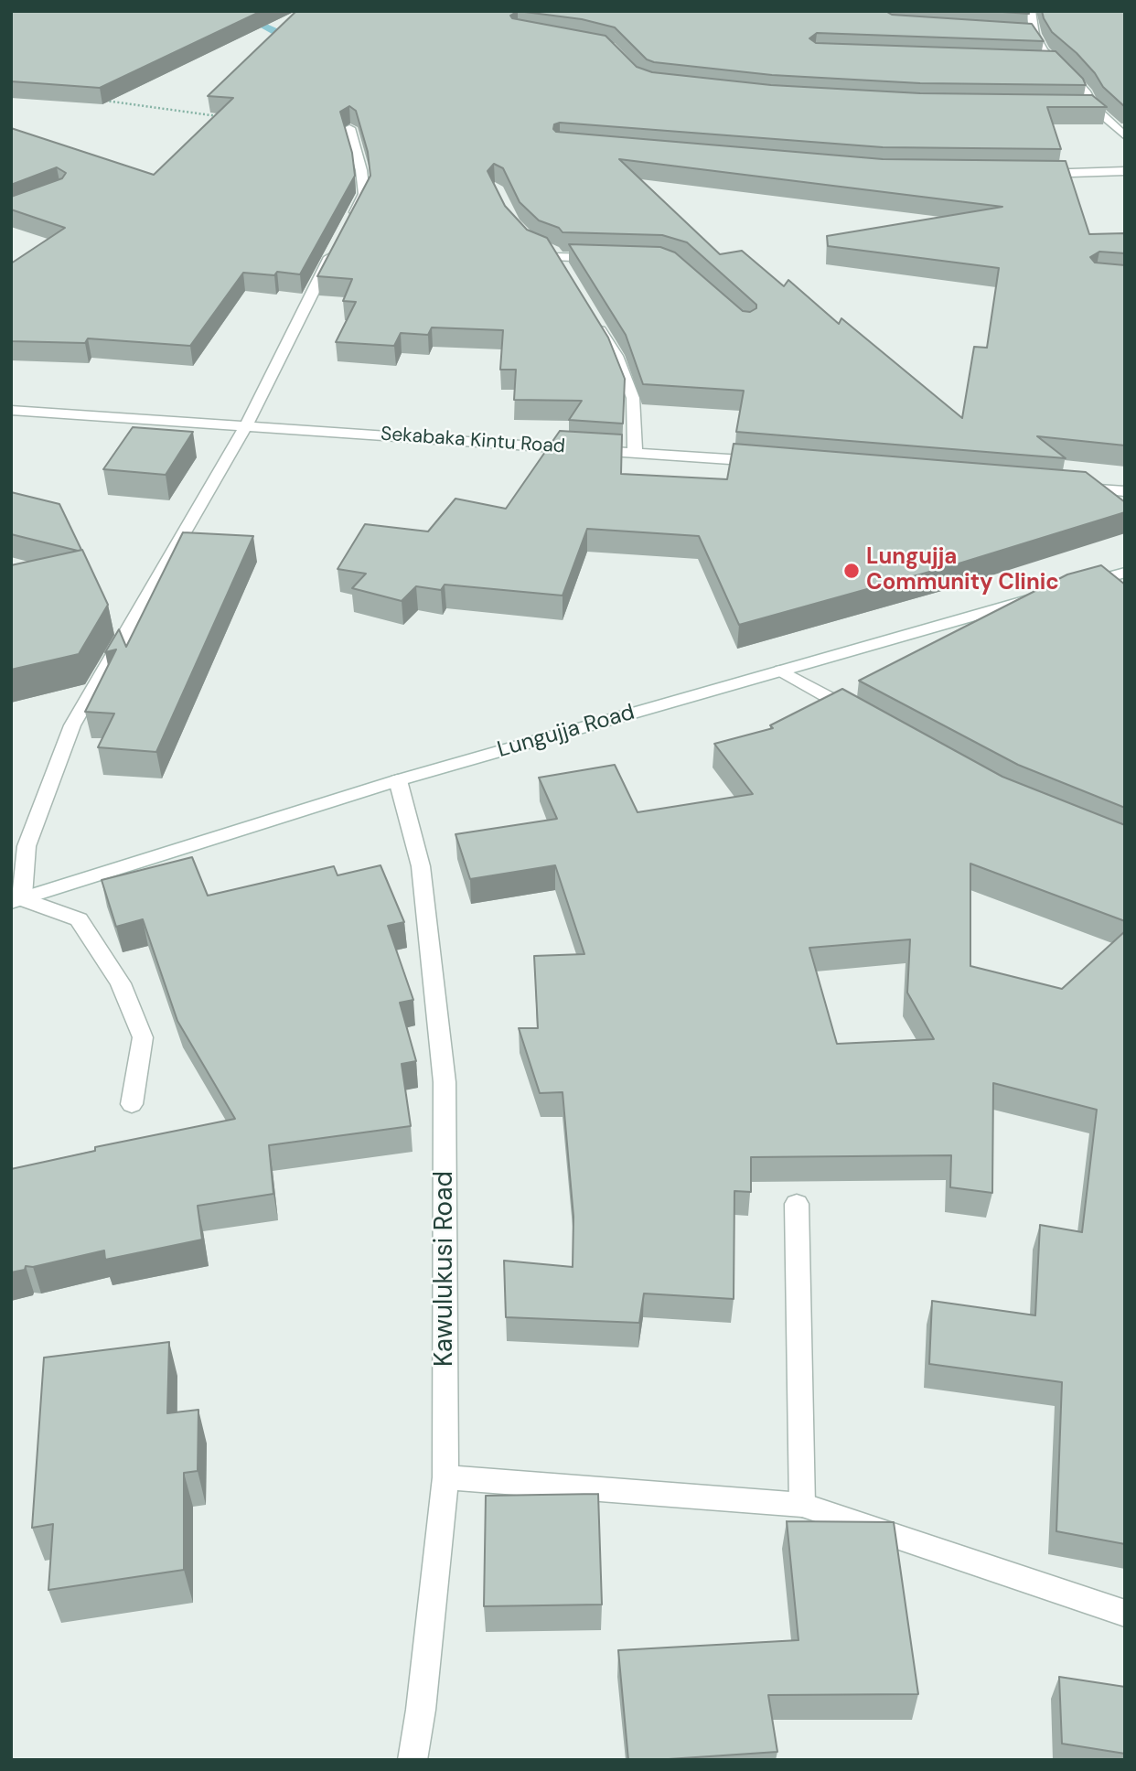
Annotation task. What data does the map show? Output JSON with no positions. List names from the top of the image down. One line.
{"streets":{"street":["Sekabaka Kintu Road","Lungujja Road","Kawulukusi Road"]},"crossings":[["Lungujja Road","Kawulukusi Road"]],"places":["Lungujja Community Clinic"]}
